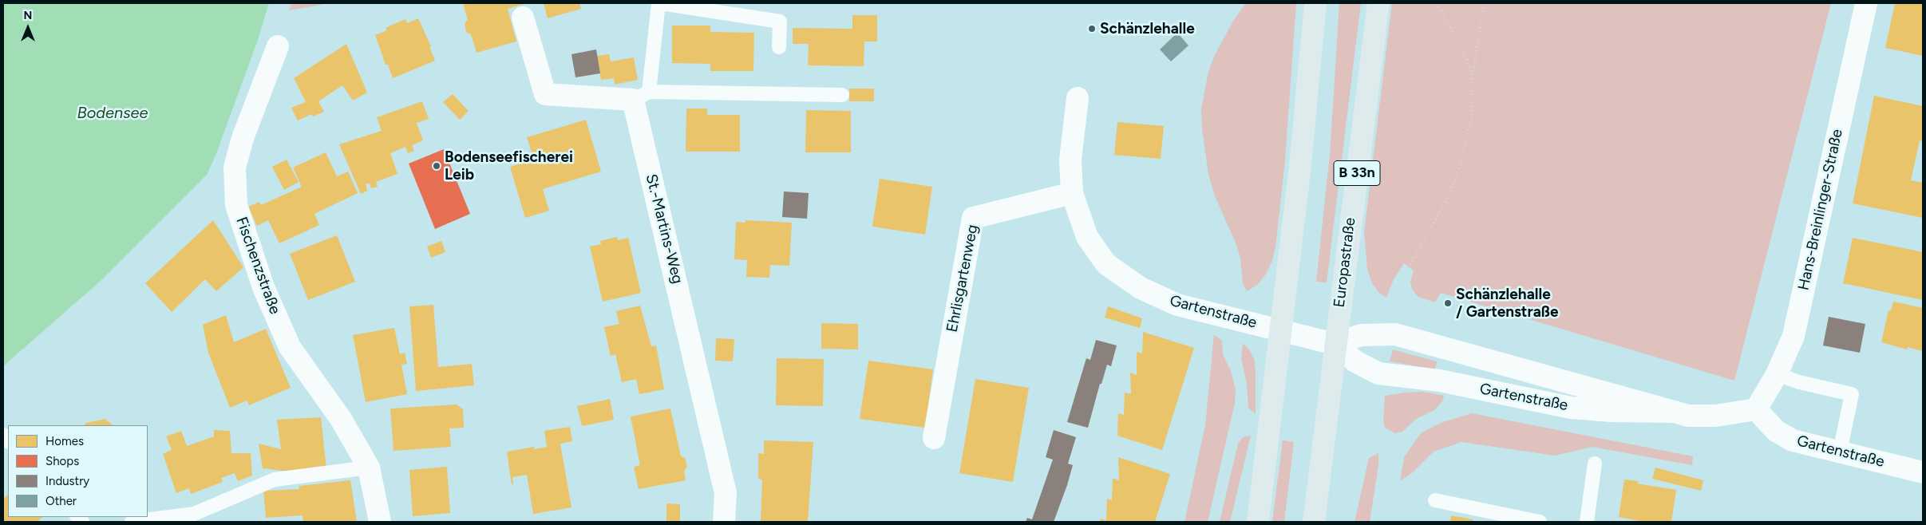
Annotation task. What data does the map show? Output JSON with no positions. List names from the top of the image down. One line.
{"streets":{"main road":["B 33n","Europastraße"],"street":["Hans-Breinlinger-Straße","St.-Martins-Weg","Fischenzstraße","Ehrlisgartenweg","Gartenstraße"]},"crossings":[["Hans-Breinlinger-Straße","Gartenstraße"],["Europastraße","Gartenstraße"],["Ehrlisgartenweg","Gartenstraße"]],"water":["Bodensee"],"places":["Schänzlehalle","Bodenseefischerei Leib","Schänzlehalle / Gartenstraße"],"legend":["Homes","Shops","Industry","Other"],"north":"top"}
